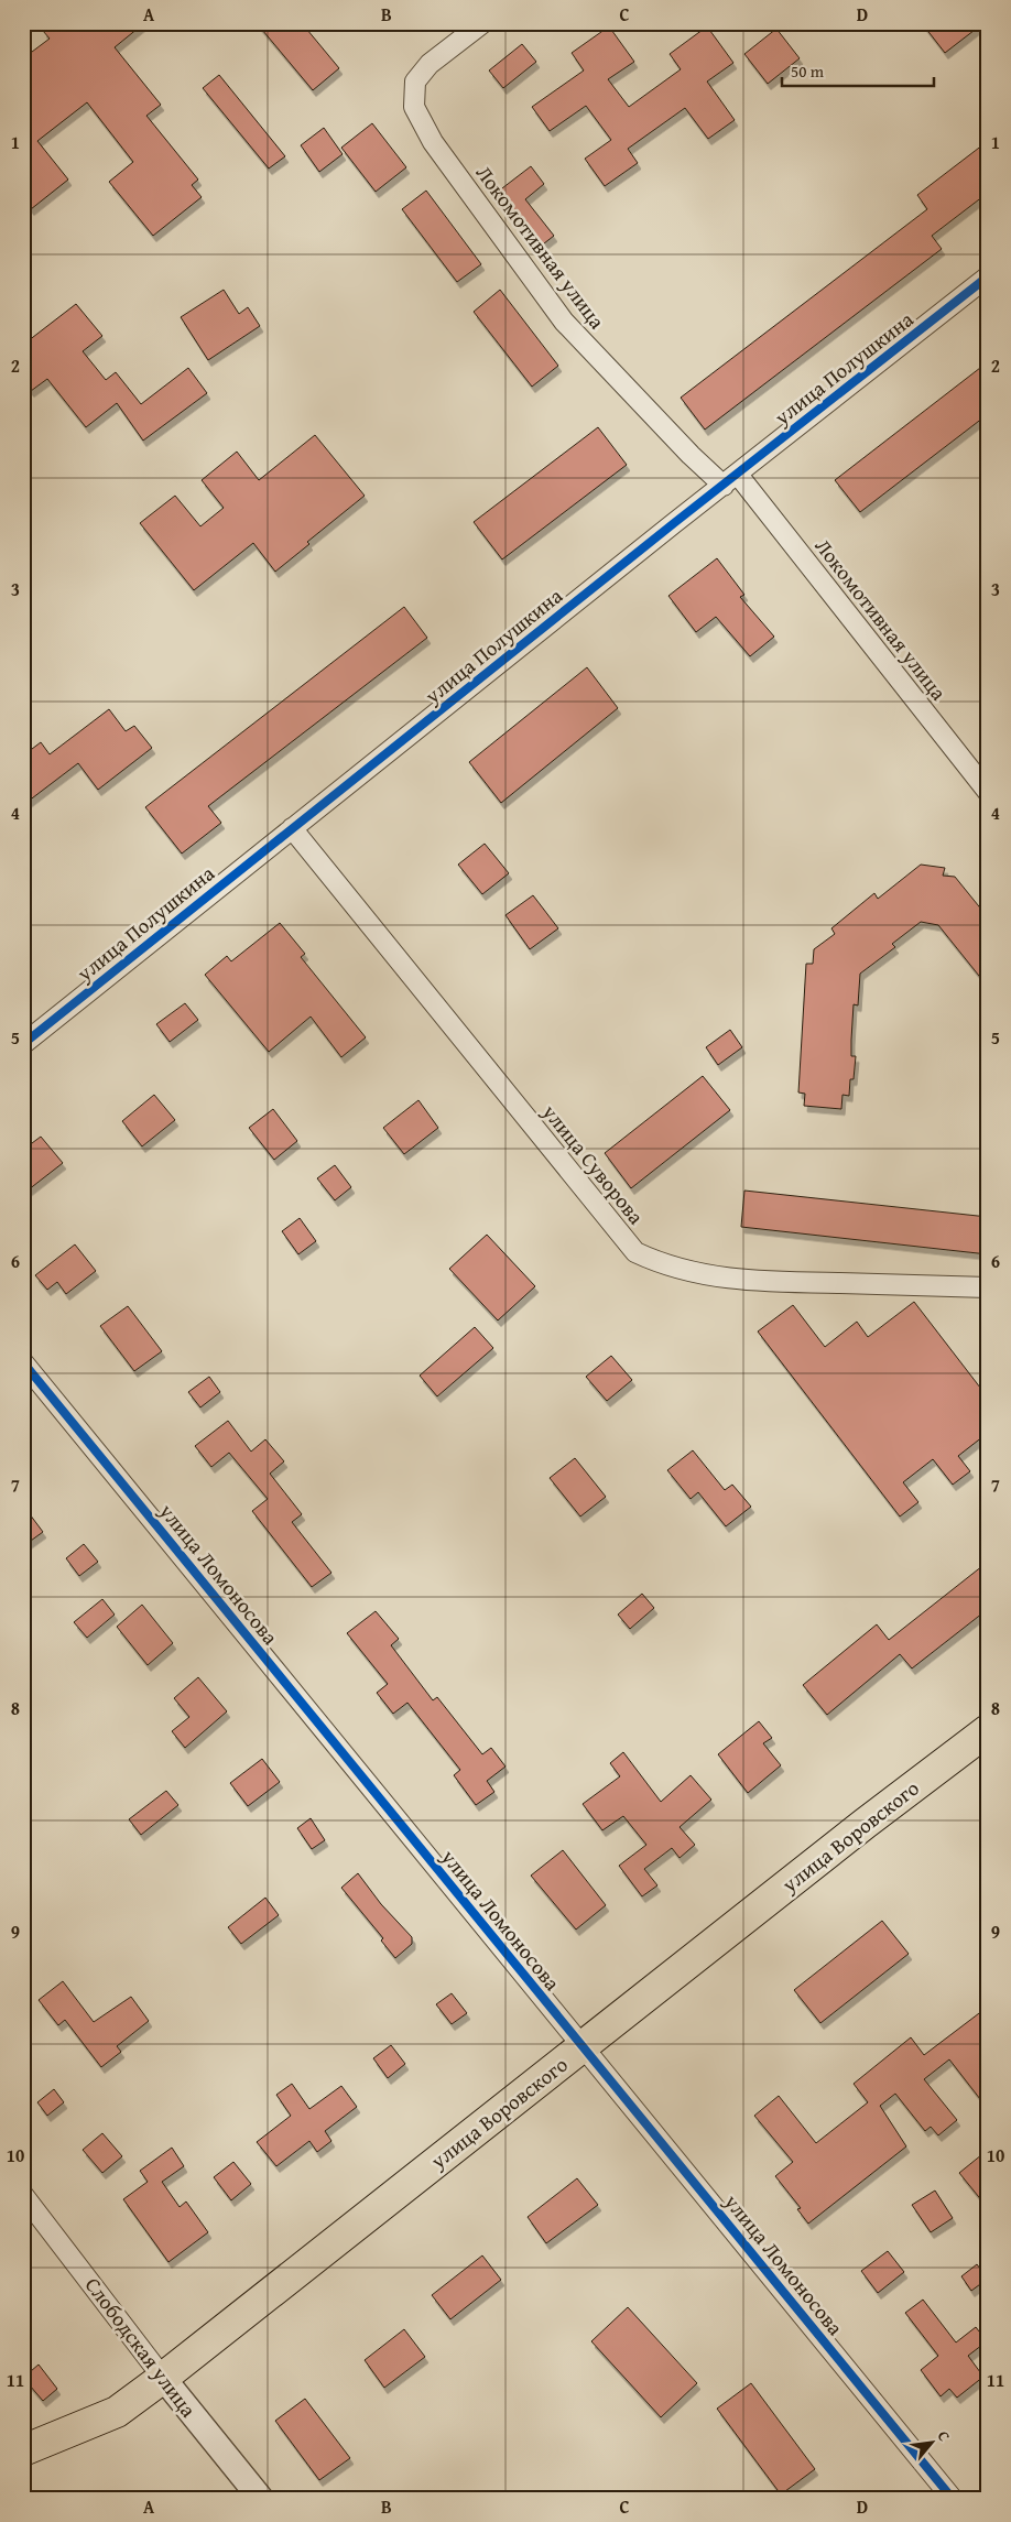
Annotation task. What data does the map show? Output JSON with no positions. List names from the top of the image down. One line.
{"streets":{"main road":["улица Воровского"],"street":["Локомотивная улица","улица Полушкина","улица Суворова","улица Ломоносова","Слободская улица"]},"crossings":[["Локомотивная улица","улица Полушкина"],["улица Полушкина","улица Суворова"],["улица Ломоносова","улица Воровского"],["улица Воровского","Слободская улица"]],"scale_bar":"50 m","north":"top right","grid":{"columns":["A","B","C","D"],"rows":["1","2","3","4","5","6","7","8","9","10","11"]}}
